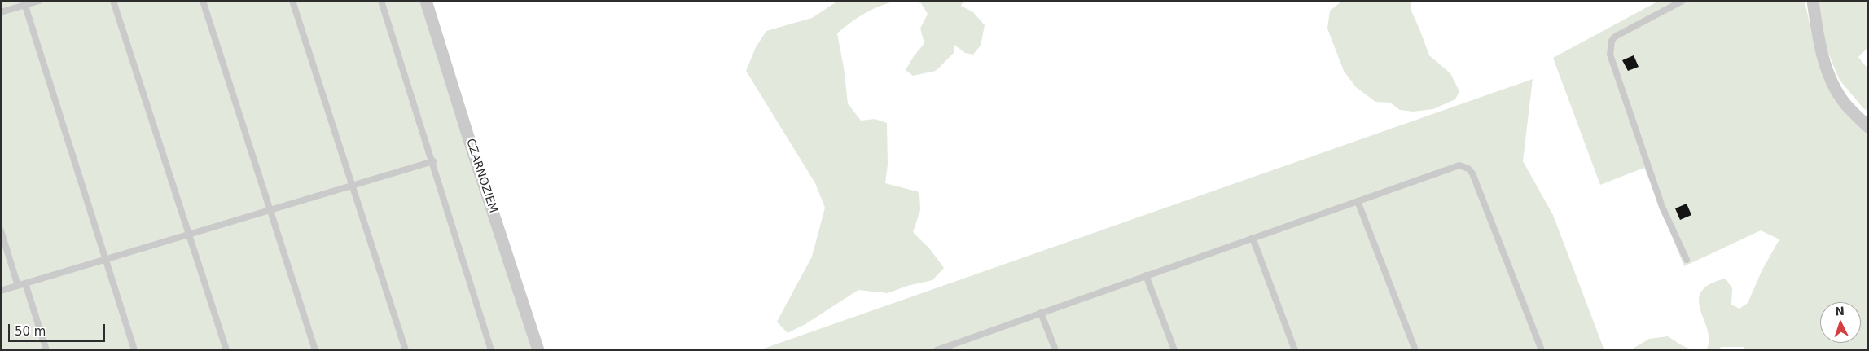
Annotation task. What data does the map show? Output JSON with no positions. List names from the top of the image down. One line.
{"streets":{"street":["CZARNOZIEM"]},"scale_bar":"50 m","north":"top"}
